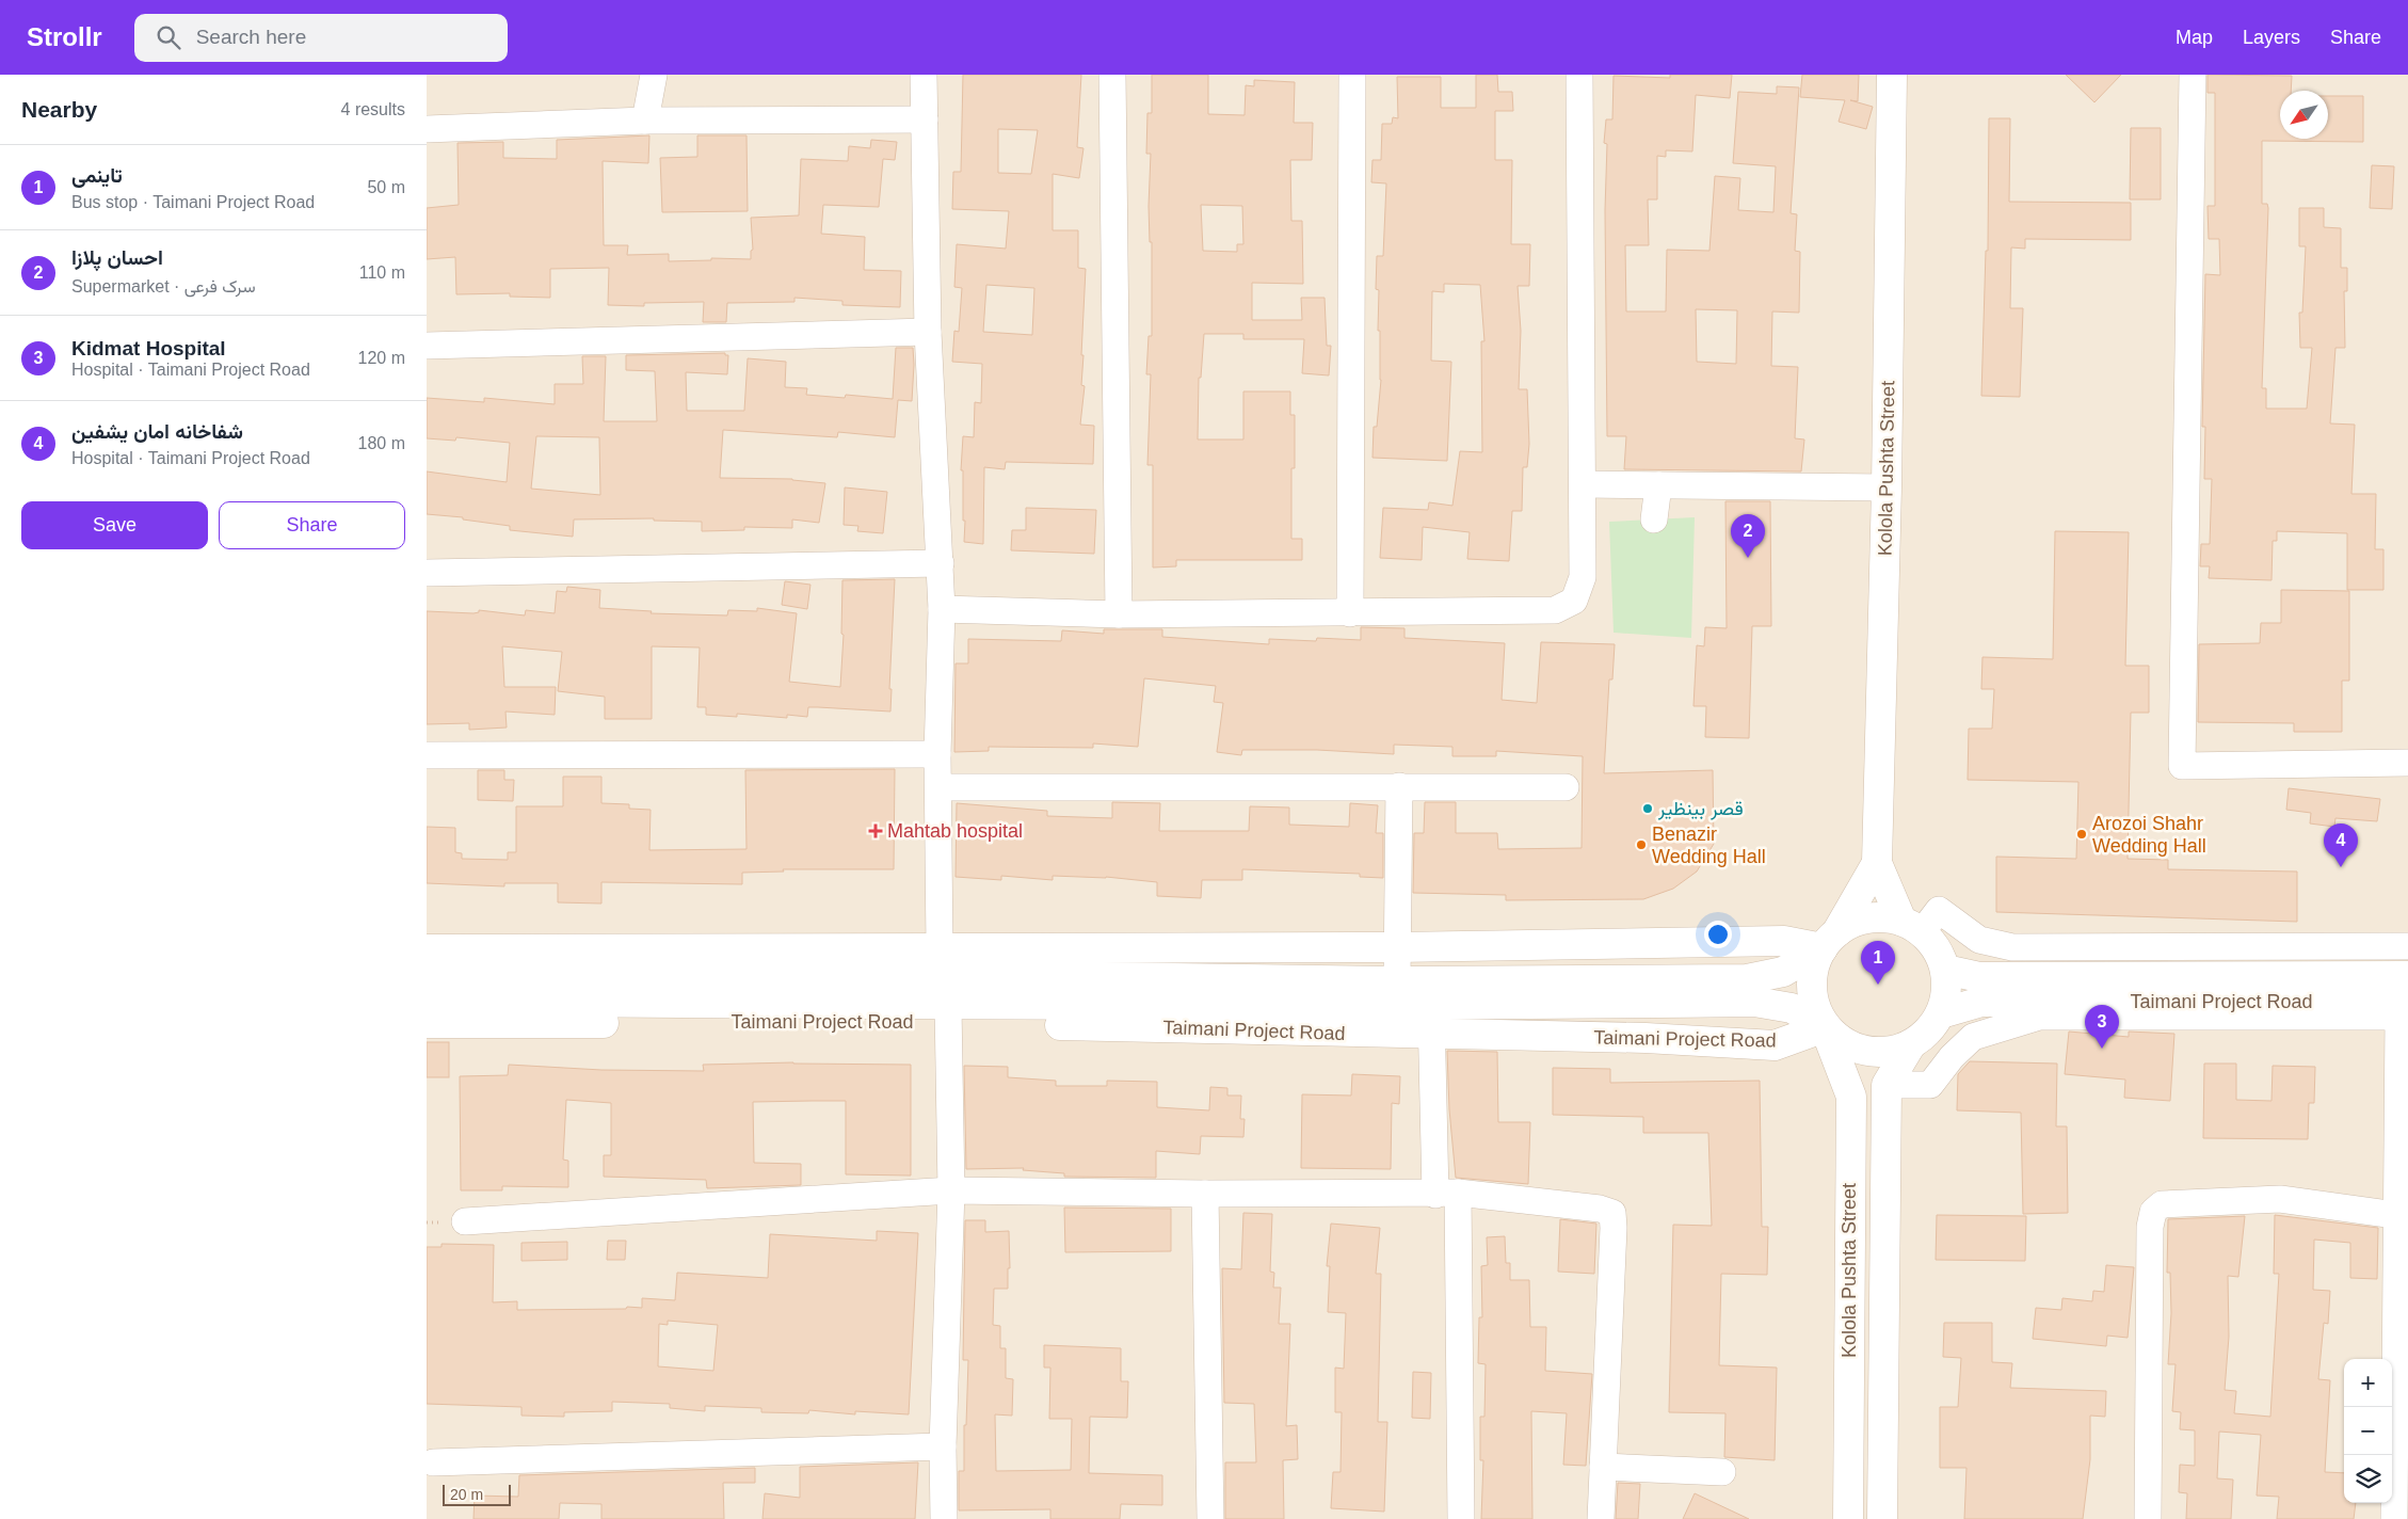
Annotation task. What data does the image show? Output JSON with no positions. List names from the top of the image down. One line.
{"streets":{"main road":["Kolola Pushta Street","Taimani Project Road"]},"crossings":[["Kolola Pushta Street","Taimani Project Road"]],"places":{"other":["قصر بینظیر","Arozoi Shahr Wedding Hall","Benazir Wedding Hall"],"health":["Mahtab hospital"]},"scale_bar":"20 m","north":"bottom left","page":{"header":"Strollr","search":"Search here","nav":["Map","Layers","Share"],"heading":["Nearby","4 results"],"list":[{"mark":"1","name":"تاینمی","note":"Bus stop · Taimani Project Road","value":"50 m"},{"mark":"2","name":"احسان پلازا","note":"Supermarket · سرک فرعی","value":"110 m"},{"mark":"3","name":"Kidmat Hospital","note":"Hospital · Taimani Project Road","value":"120 m"},{"mark":"4","name":"شفاخانه امان یشفین","note":"Hospital · Taimani Project Road","value":"180 m"}],"buttons":["Save","Share"],"pins":["2","4","1","3"],"map_buttons":["+","−"],"scale":"20 m"}}
